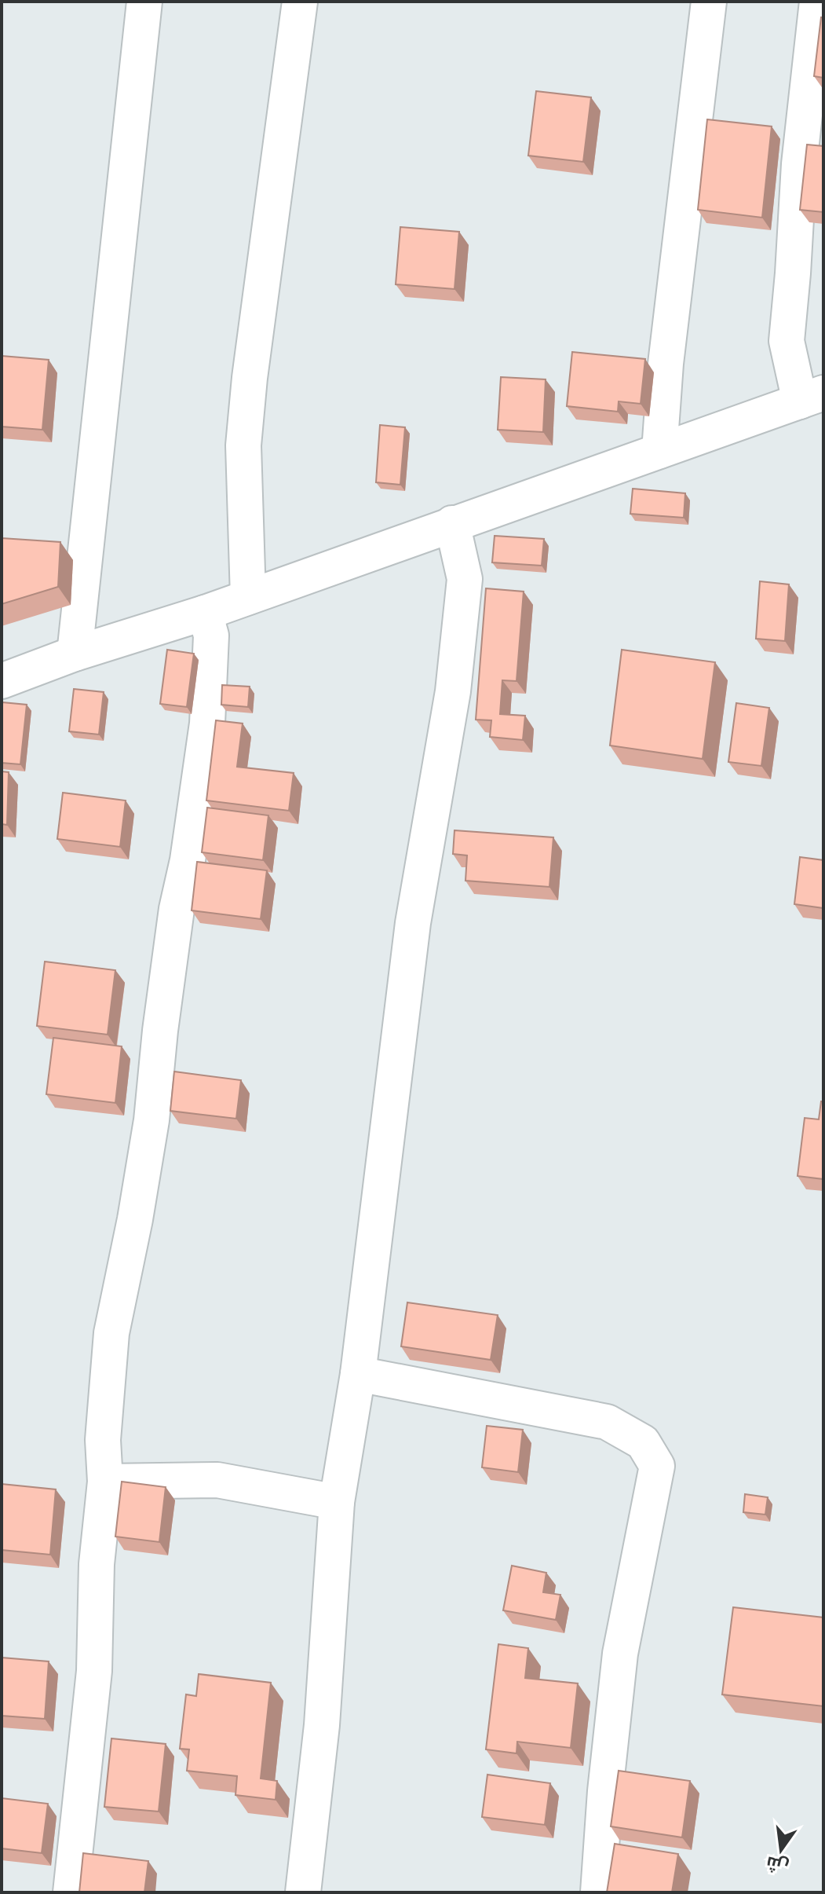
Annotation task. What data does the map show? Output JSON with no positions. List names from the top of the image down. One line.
{"north":"bottom"}
